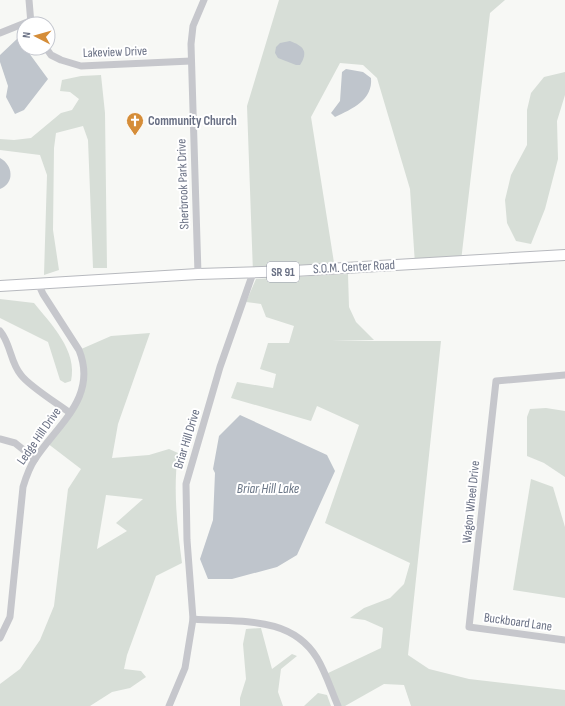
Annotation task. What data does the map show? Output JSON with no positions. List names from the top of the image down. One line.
{"streets":{"main road":["S.O.M. Center Road","SR 91"],"street":["Lakeview Drive","Sherbrook Park Drive","Ledge Hill Drive","Briar Hill Drive","Wagon Wheel Drive","Buckboard Lane"]},"crossings":[["Lakeview Drive","Sherbrook Park Drive"],["Sherbrook Park Drive","S.O.M. Center Road"],["S.O.M. Center Road","Ledge Hill Drive"],["S.O.M. Center Road","Briar Hill Drive"],["Wagon Wheel Drive","Buckboard Lane"]],"water":["Briar Hill Lake"],"places":{"church":["Community Church"]},"north":"left"}
